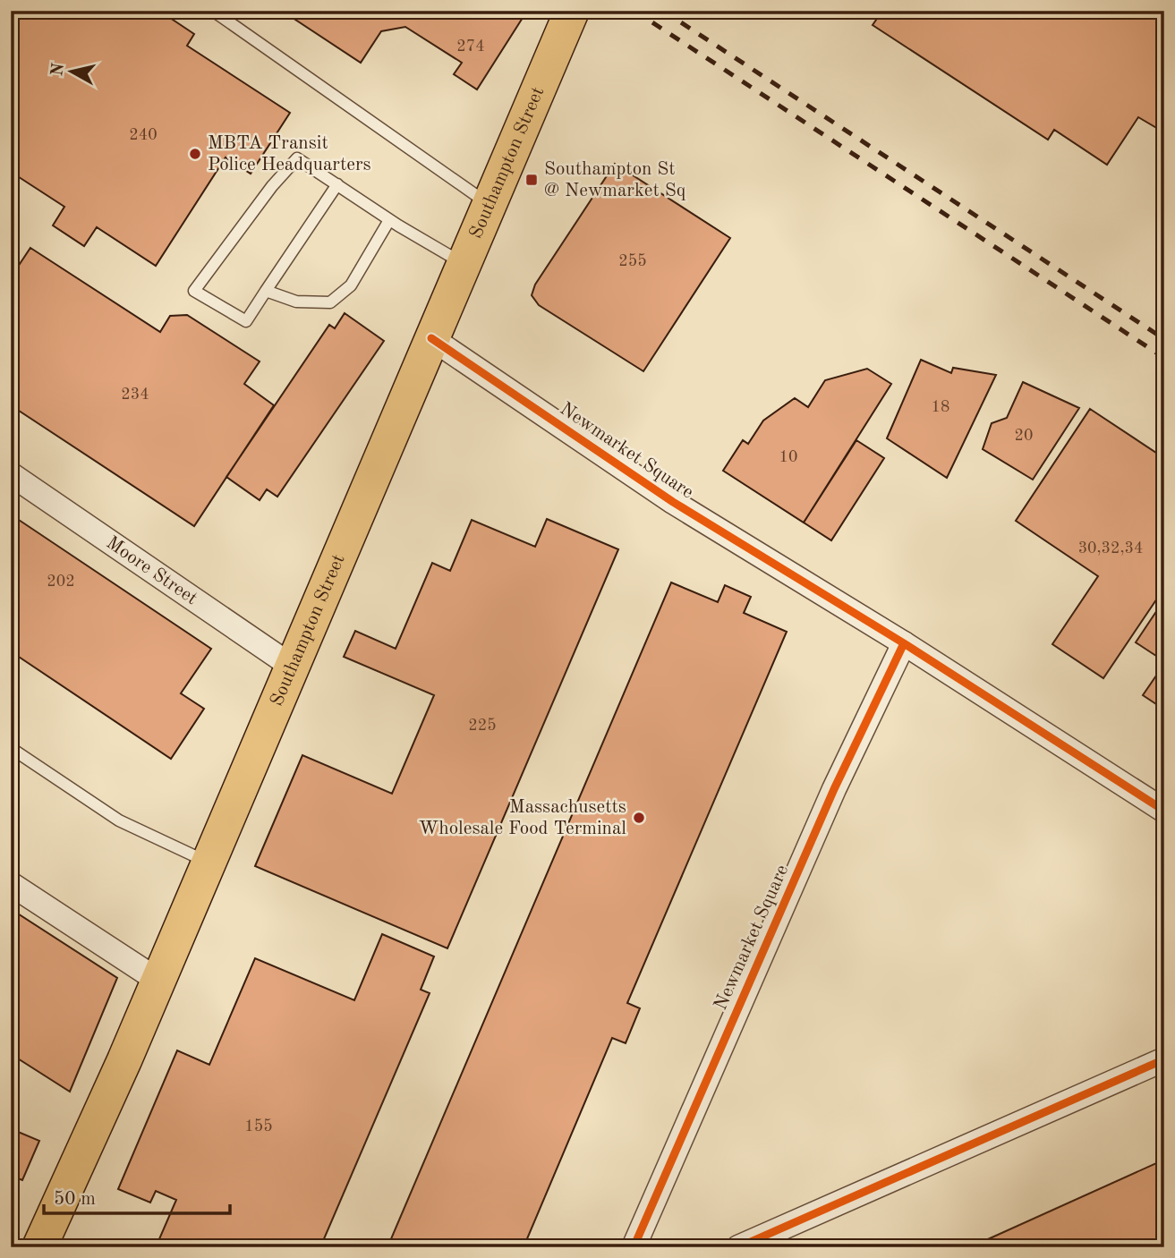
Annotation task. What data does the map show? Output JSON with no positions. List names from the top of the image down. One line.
{"streets":{"main road":["Southampton Street"],"street":["Newmarket Square","Moore Street"]},"crossings":[["Southampton Street","Newmarket Square"],["Southampton Street","Moore Street"]],"places":{"other":["MBTA Transit Police Headquarters","Massachusetts Wholesale Food Terminal"],"transit":["Southampton St @ Newmarket Sq"]},"house_numbers":["274","240","255","234","18","20","10","30,32,34","202","225","155"],"scale_bar":"50 m","north":"left"}
